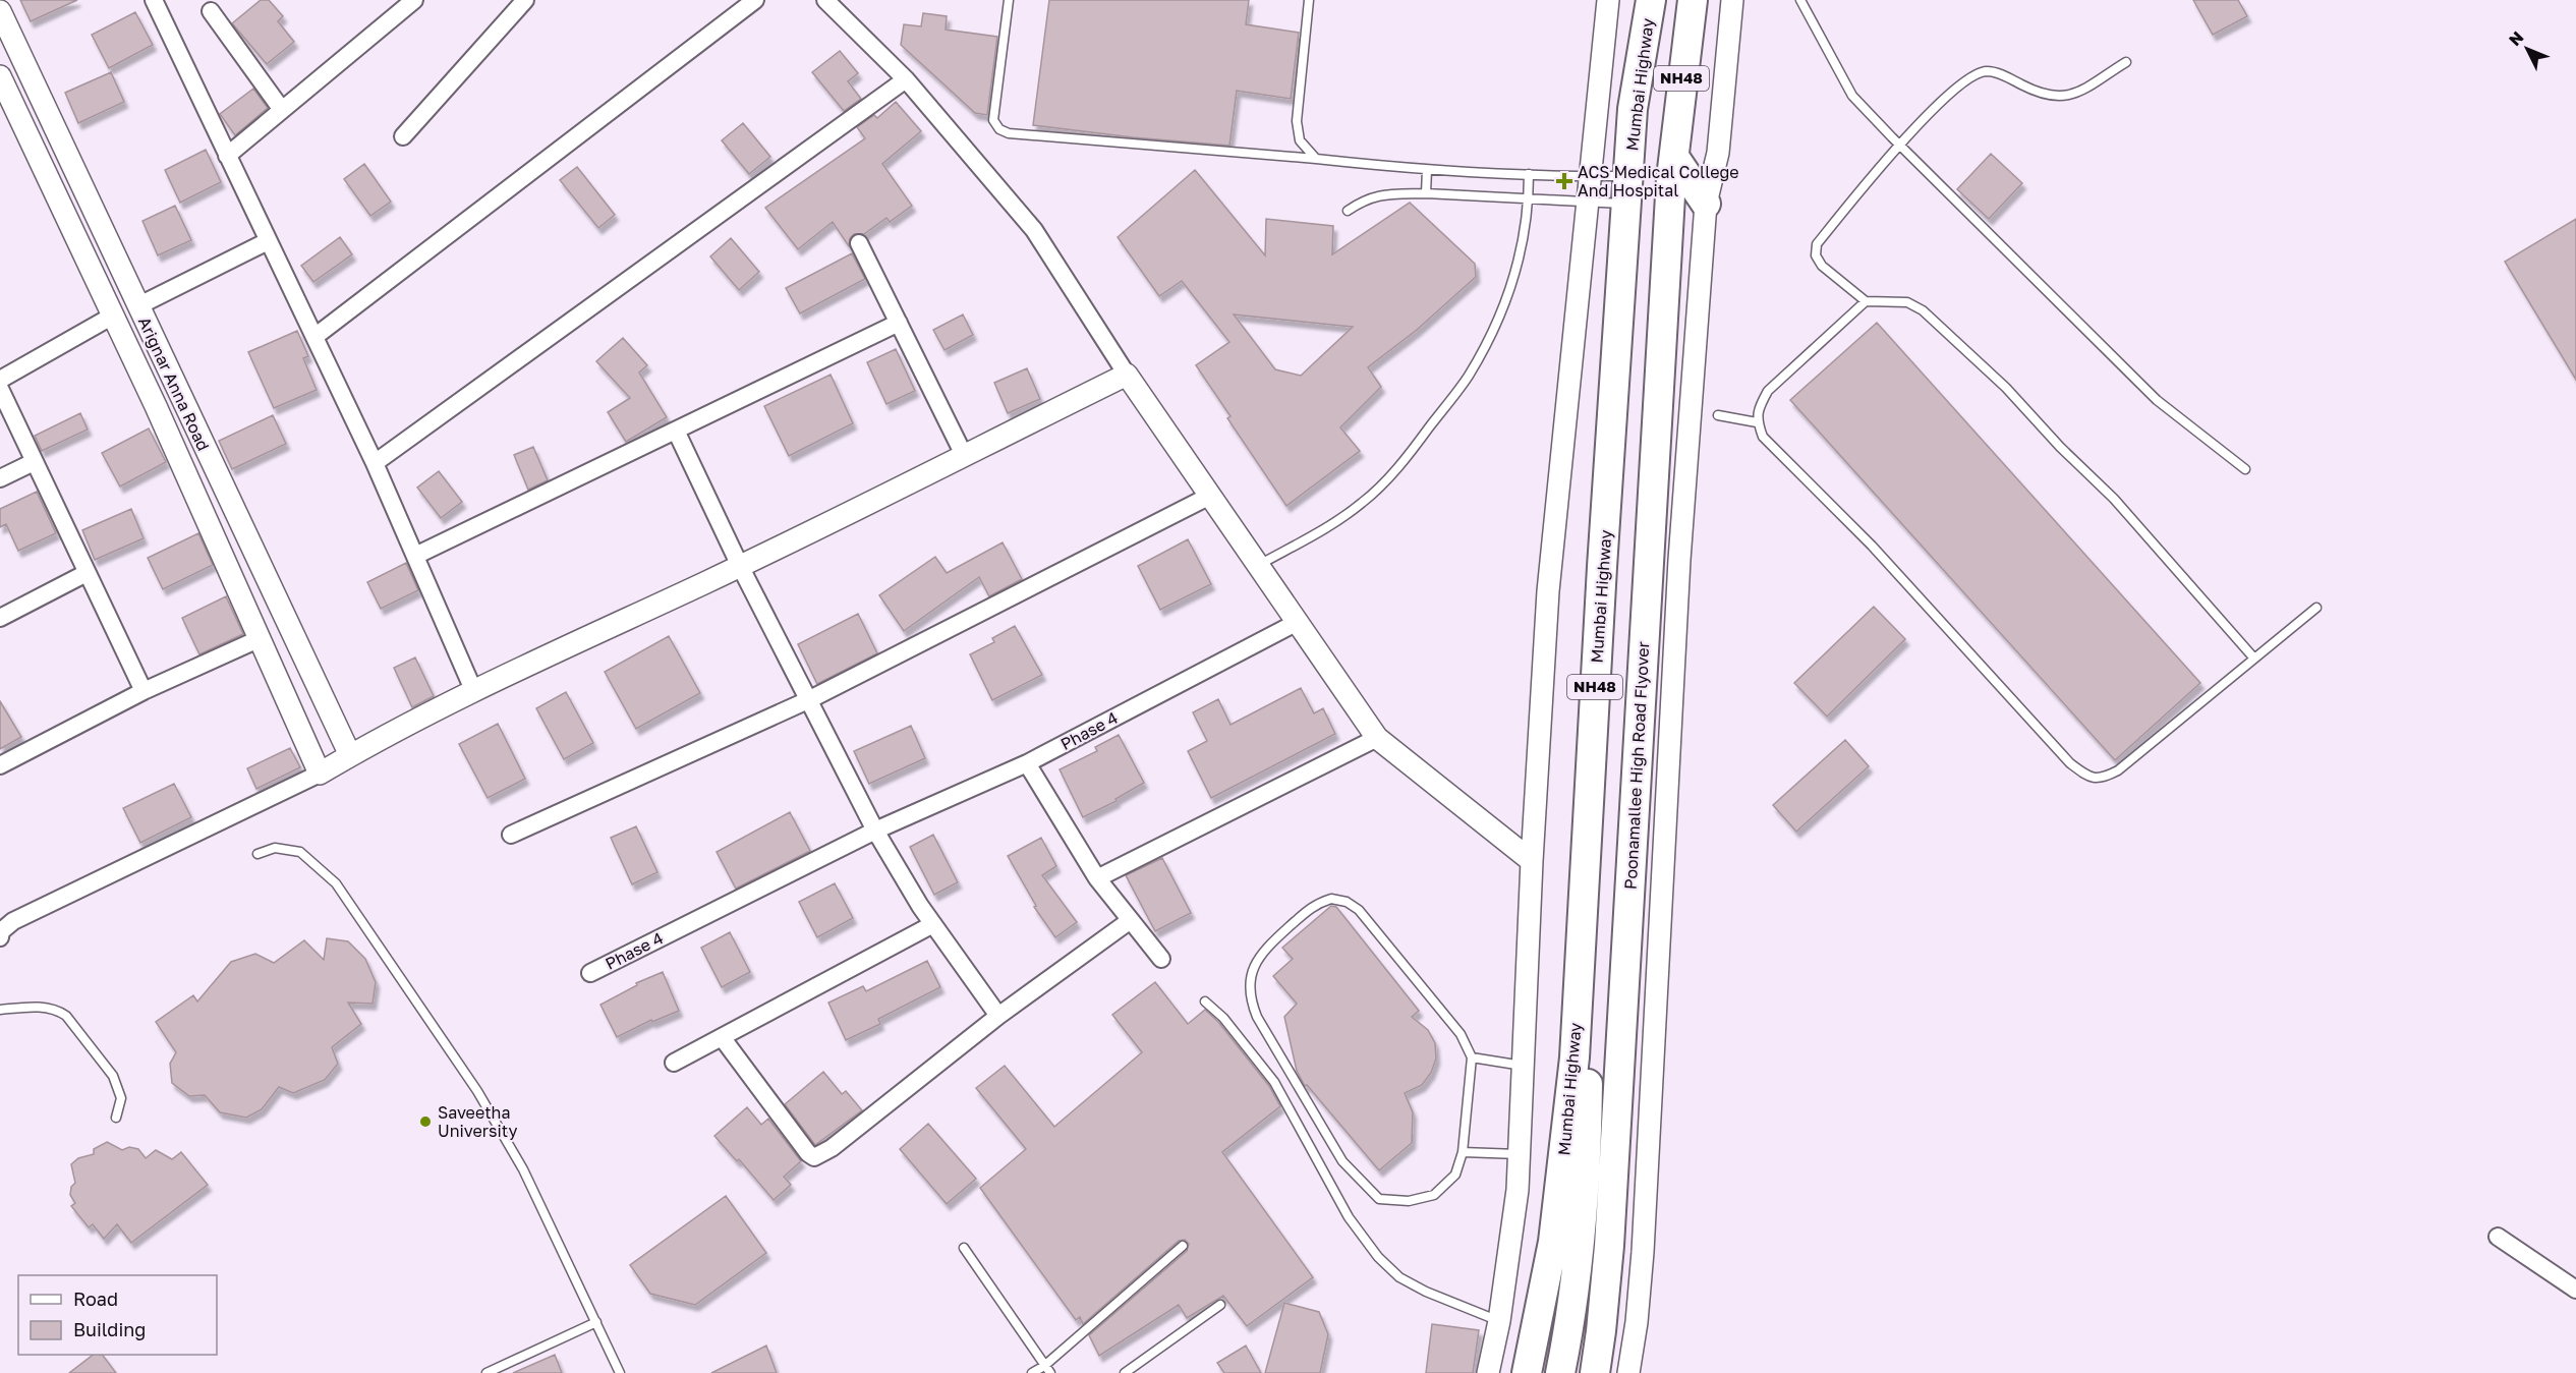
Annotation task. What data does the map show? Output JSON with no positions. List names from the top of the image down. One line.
{"streets":{"highway":["NH48","Mumbai Highway","Poonamallee High Road Flyover"],"street":["Arignar Anna Road","Phase 4"]},"crossings":[["NH48","Poonamallee High Road Flyover"]],"places":{"health":["ACS Medical College And Hospital"],"other":["Saveetha University"]},"legend":["Road","Building"],"north":"top left"}
